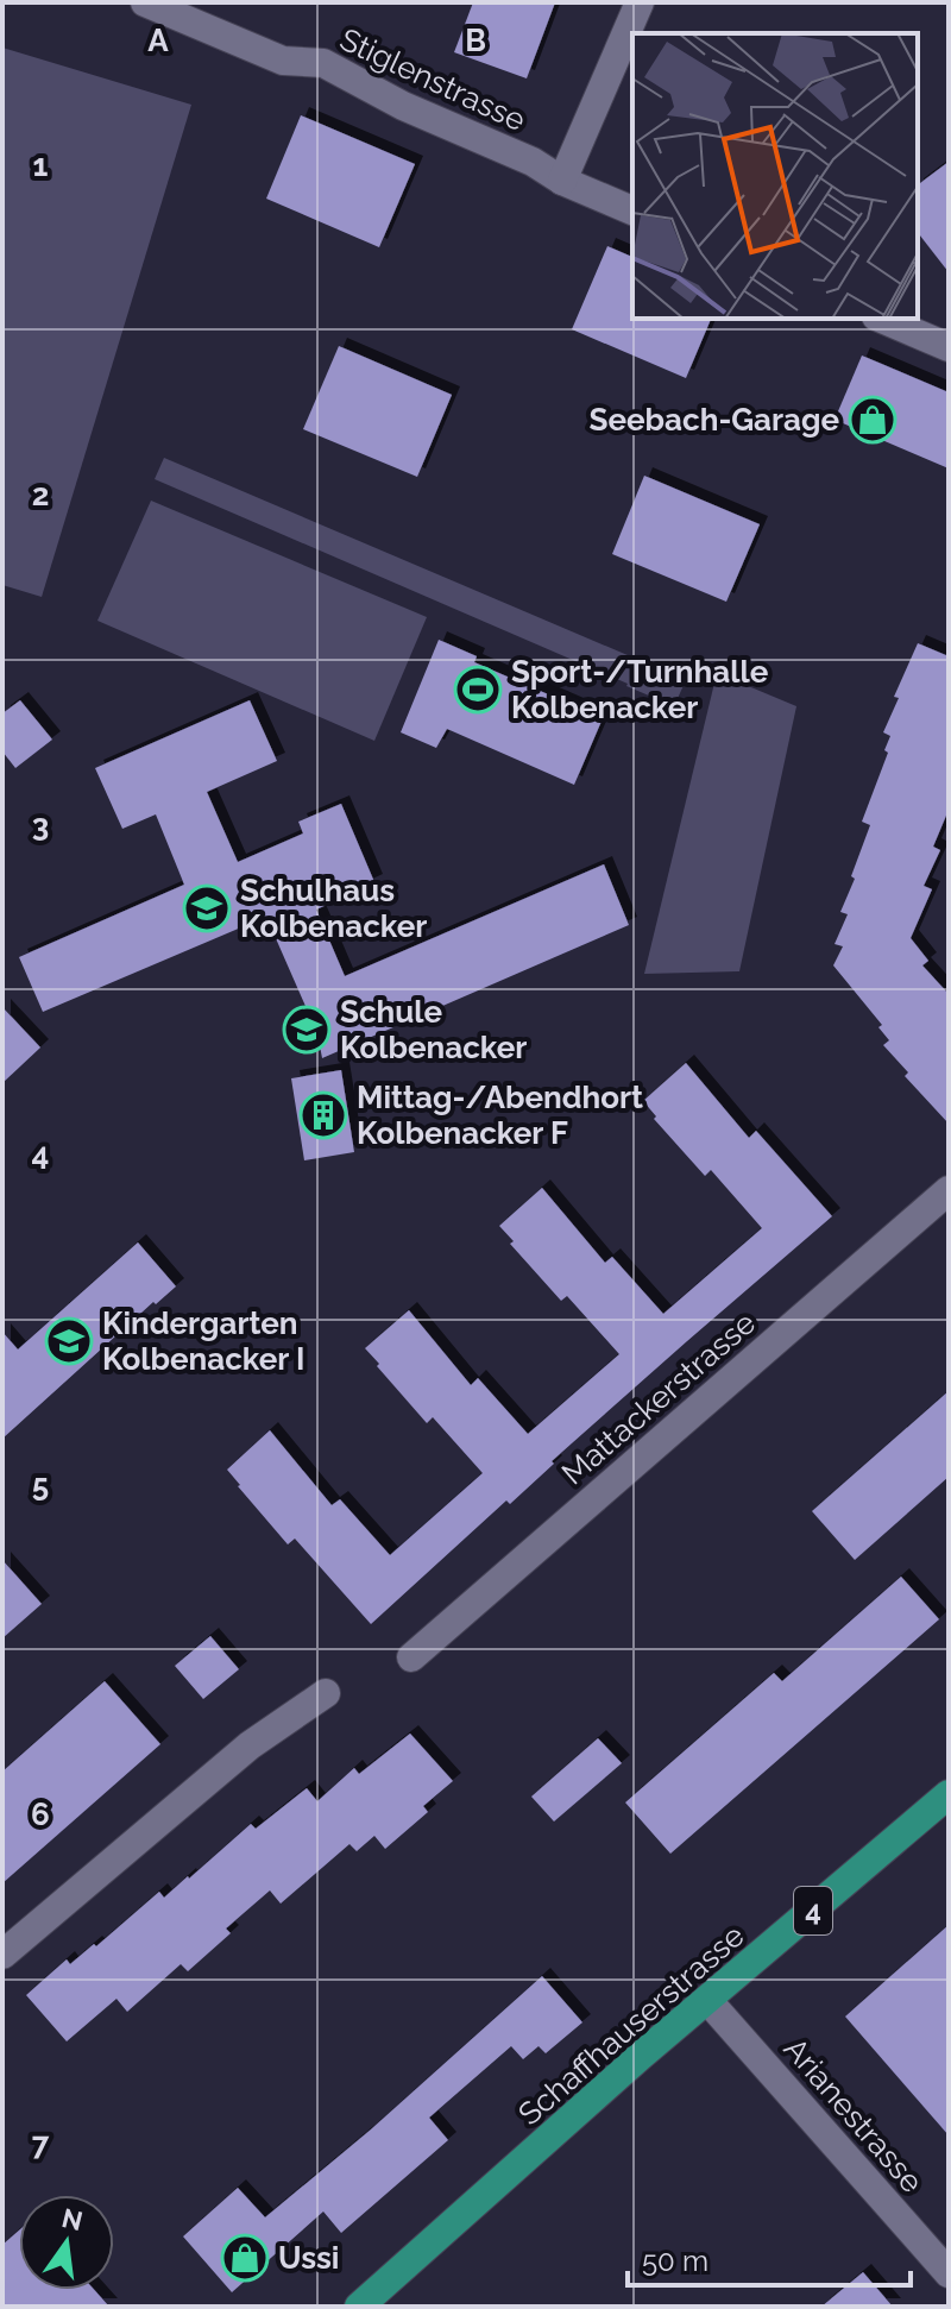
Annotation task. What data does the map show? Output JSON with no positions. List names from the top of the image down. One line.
{"streets":{"main road":["4","Schaffhauserstrasse"],"street":["Stiglenstrasse","Mattackerstrasse","Arianestrasse"]},"crossings":[["Schaffhauserstrasse","Arianestrasse"]],"places":{"shop":["Seebach-Garage","Ussi"],"sports":["Sport-/Turnhalle Kolbenacker"],"school or university":["Schulhaus Kolbenacker","Schule Kolbenacker","Kindergarten Kolbenacker I"],"building":["Mittag-/Abendhort Kolbenacker F"]},"scale_bar":"50 m","north":"top","grid":{"columns":["A","B"],"rows":["1","2","3","4","5","6","7"]}}
